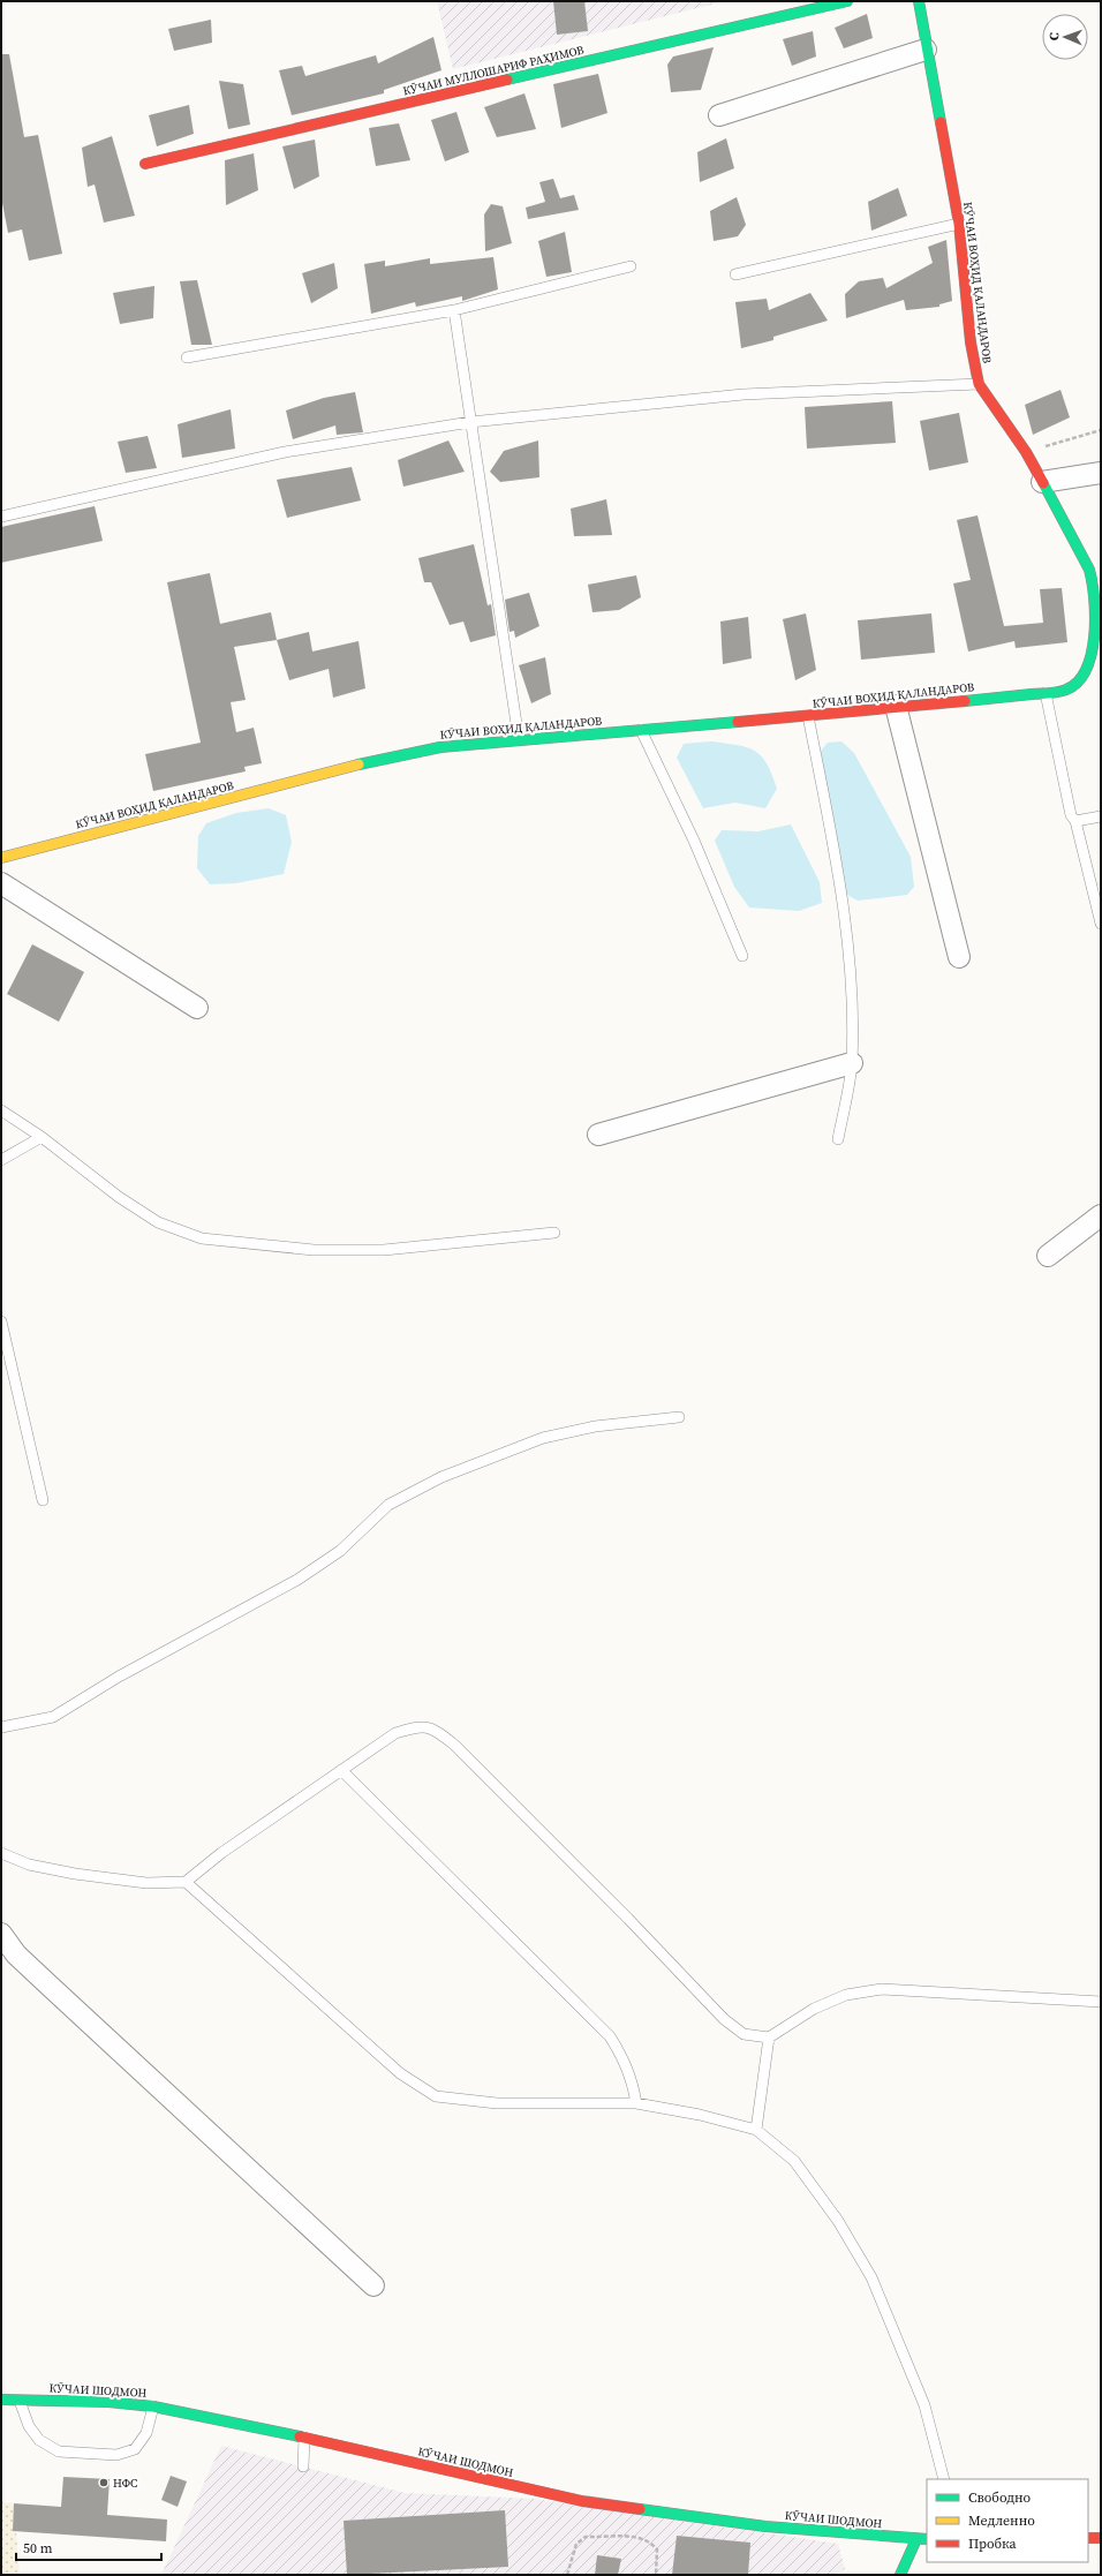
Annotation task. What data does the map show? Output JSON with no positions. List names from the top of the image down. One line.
{"streets":{"street":["КӮЧАИ МУЛЛОШАРИФ РАҲИМОВ","КӮЧАИ ВОҲИД ҚАЛАНДАРОВ","КӮЧАИ ШОДМОН"]},"places":["НФС"],"legend":["Свободно","Медленно","Пробка"],"scale_bar":"50 m","north":"left"}
